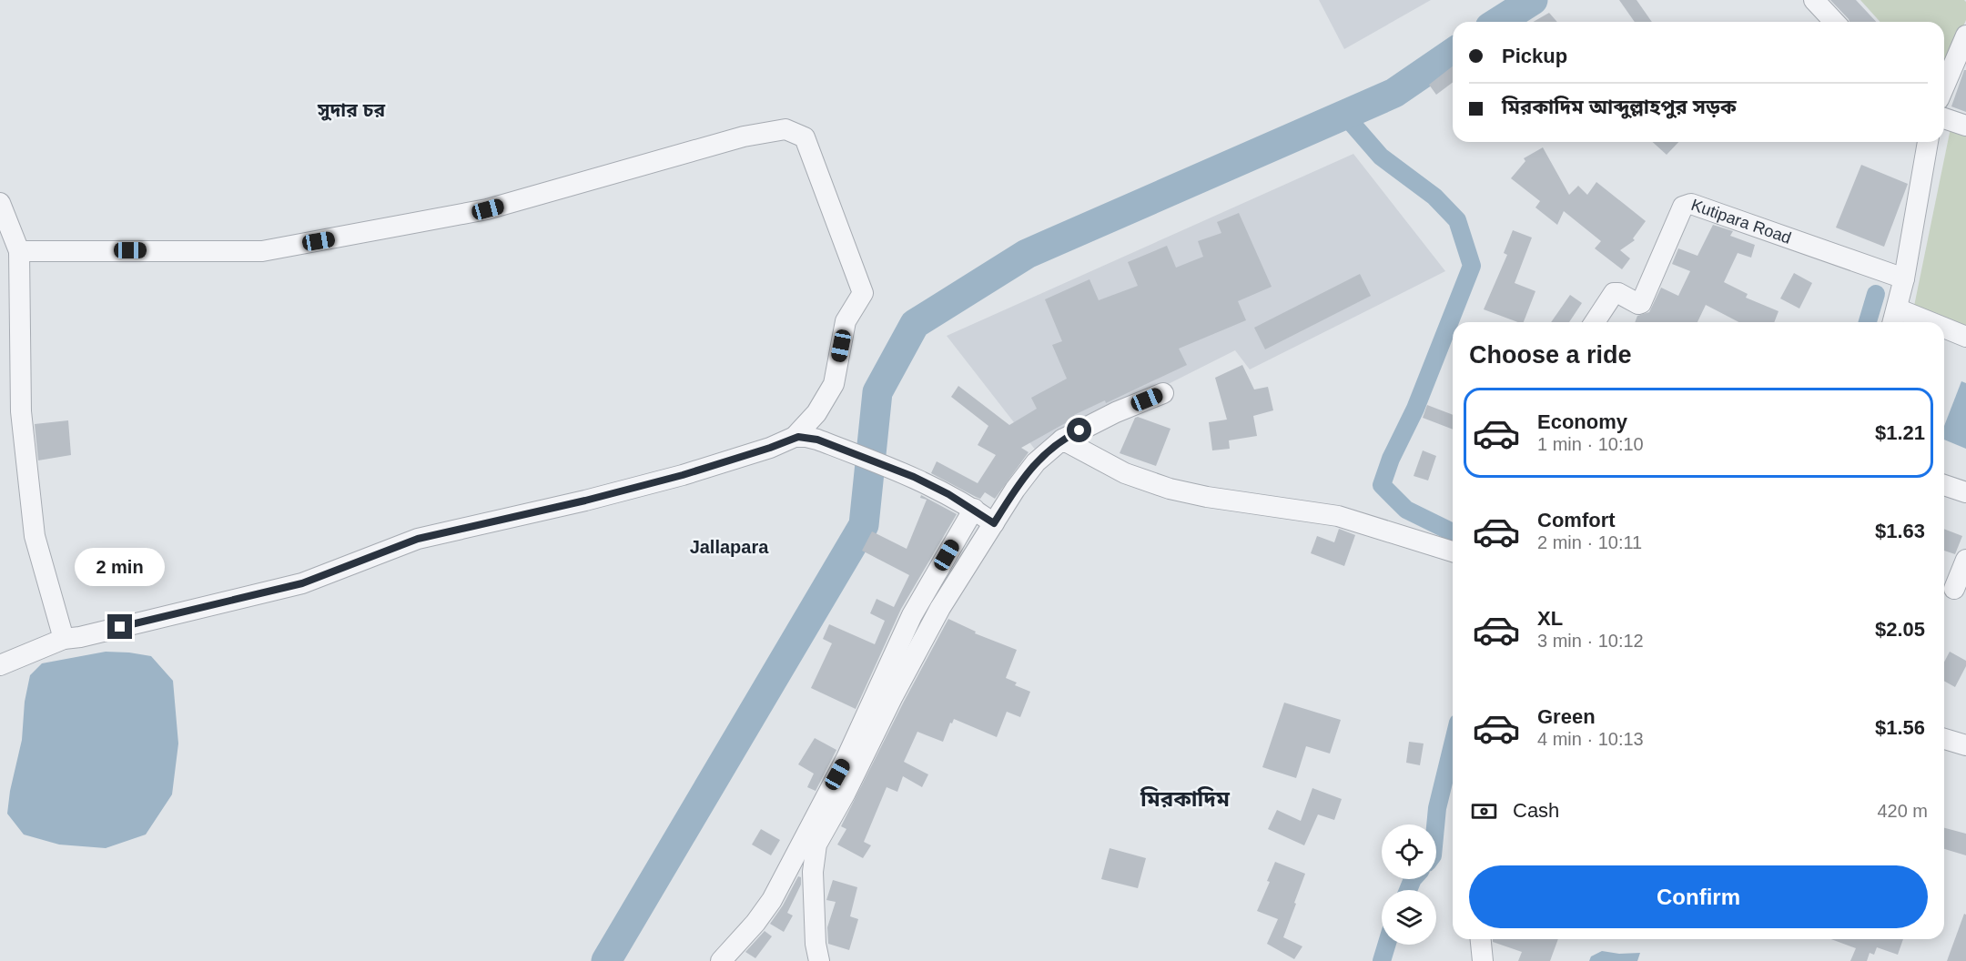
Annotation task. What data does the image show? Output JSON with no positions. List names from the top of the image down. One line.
{"streets":{"street":["Kutipara Road"]},"districts":["সুদার চর","Jallapara","মিরকাদিম"],"page":{"banner":["Pickup","মিরকাদিম আব্দুল্লাহপুর সড়ক"],"heading":"Choose a ride","list":[{"name":"Economy","note":"1 min · 10:10","value":"$1.21"},{"name":"Comfort","note":"2 min · 10:11","value":"$1.63"},{"name":"XL","note":"3 min · 10:12","value":"$2.05"},{"name":"Green","note":"4 min · 10:13","value":"$1.56"}],"bubble":"2 min","pay":["Cash","420 m"],"buttons":"Confirm"}}
